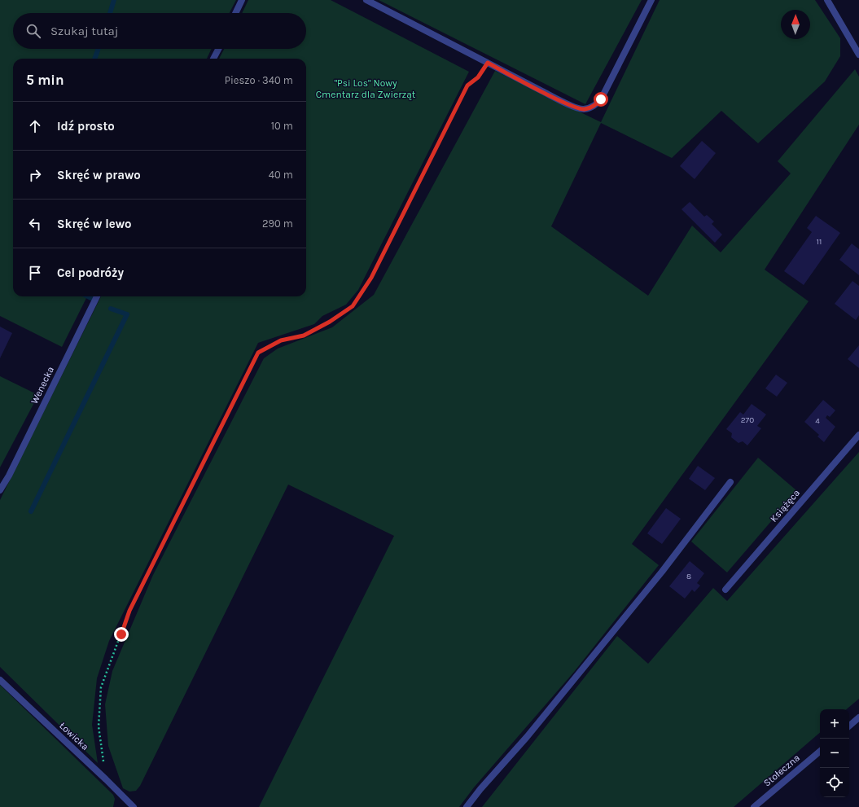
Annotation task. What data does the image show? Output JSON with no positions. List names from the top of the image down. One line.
{"streets":{"street":["Wenecka","Książęca","Łowicka","Stołeczna"]},"parks":["\"Psi Los\" Nowy Cmentarz dla Zwierząt"],"house_numbers":["11","270","4","8"],"north":"top","page":{"search":"Szukaj tutaj","heading":["5 min","Pieszo · 340 m"],"list":[["Idź prosto","10 m"],["Skręć w prawo","40 m"],["Skręć w lewo","290 m"],"Cel podróży"],"map_buttons":["+","−"]}}
